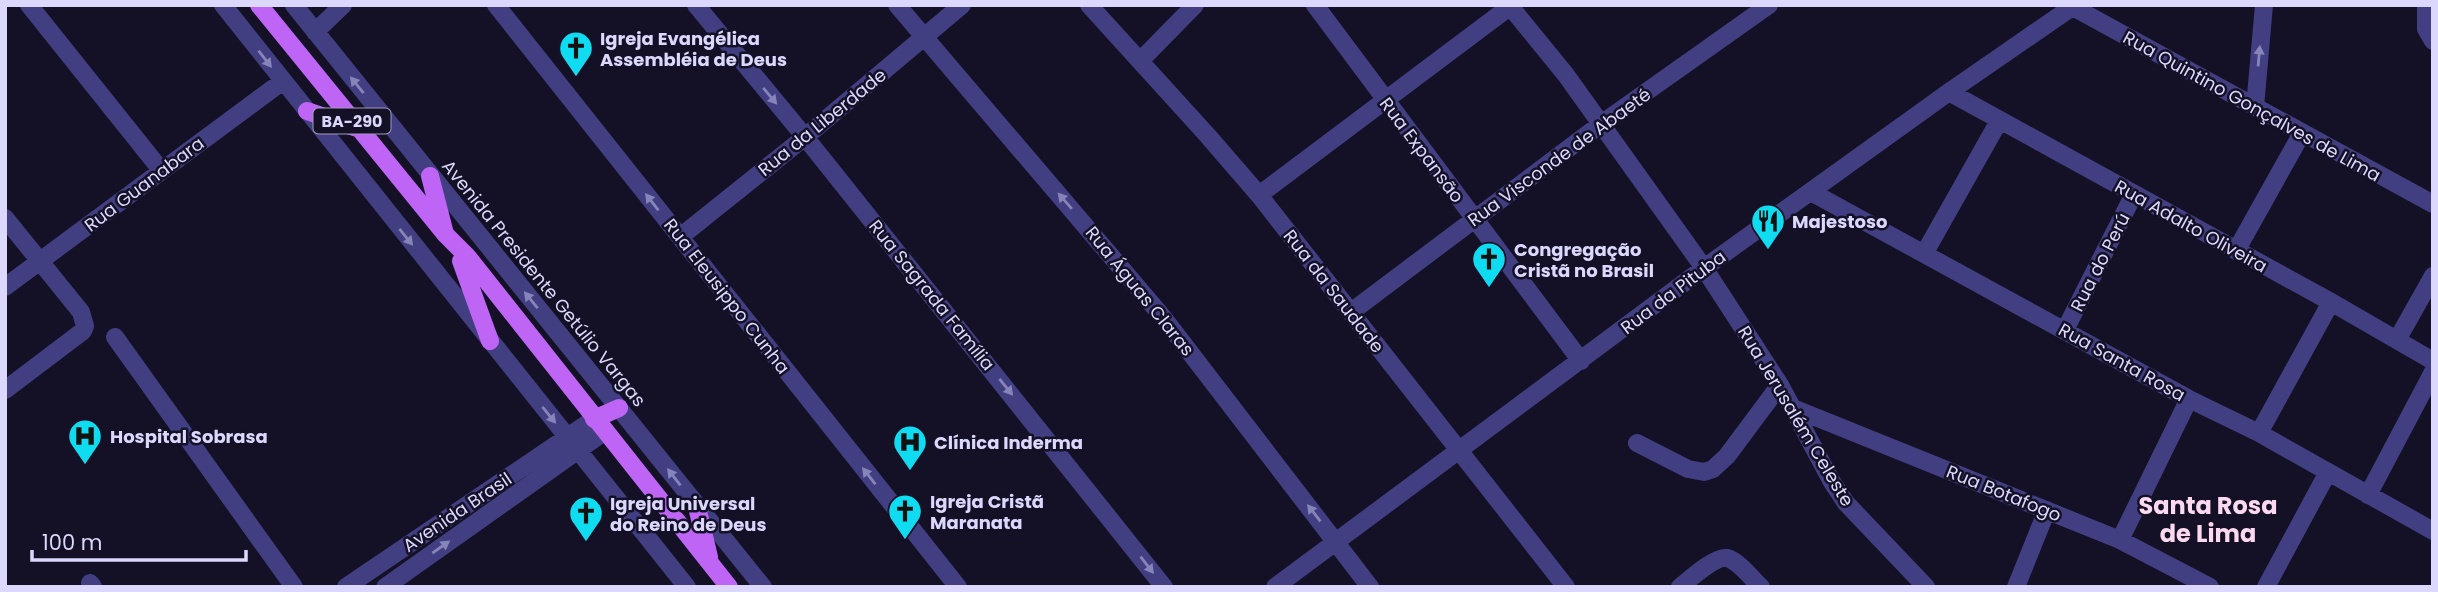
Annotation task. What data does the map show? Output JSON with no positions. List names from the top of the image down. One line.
{"streets":{"main road":["BA-290"],"street":["Rua Quintino Gonçalves de Lima","Rua da Liberdade","Rua Expansão","Rua Visconde de Abaeté","Rua Guanabara","Rua Adalto Oliveira","Rua do Perú","Avenida Presidente Getúlio Vargas","Rua Águas Claras","Rua da Saudade","Rua da Pituba","Rua Sagrada Família","Rua Eleusippo Cunha","Rua Santa Rosa","Rua Jerusalém Celeste","Rua Botafogo","Avenida Brasil"]},"crossings":[["Rua Quintino Gonçalves de Lima","Rua da Pituba"],["Rua da Liberdade","Rua Águas Claras"],["Rua da Liberdade","Rua Sagrada Família"],["Rua da Liberdade","Rua Eleusippo Cunha"],["Rua Expansão","Rua Visconde de Abaeté"],["Rua Expansão","Rua da Pituba"],["Rua Visconde de Abaeté","Rua da Saudade"],["Rua Visconde de Abaeté","Rua Jerusalém Celeste"],["Rua Adalto Oliveira","Rua do Perú"],["Rua Adalto Oliveira","Rua da Pituba"],["Rua do Perú","Rua Santa Rosa"],["Rua Águas Claras","Rua da Pituba"],["Rua da Saudade","Rua da Pituba"],["Rua da Pituba","Rua Santa Rosa"],["Rua da Pituba","Rua Jerusalém Celeste"],["Rua Jerusalém Celeste","Rua Botafogo"]],"one_way":["Rua Águas Claras","Rua Sagrada Família","Rua Eleusippo Cunha"],"districts":["Santa Rosa de Lima"],"places":{"church":["Igreja Evangélica Assembléia de Deus","Congregação Cristã no Brasil","Igreja Cristã Maranata","Igreja Universal do Reino de Deus"],"restaurant":["Majestoso"],"hospital":["Hospital Sobrasa","Clínica Inderma"]},"scale_bar":"100 m"}
